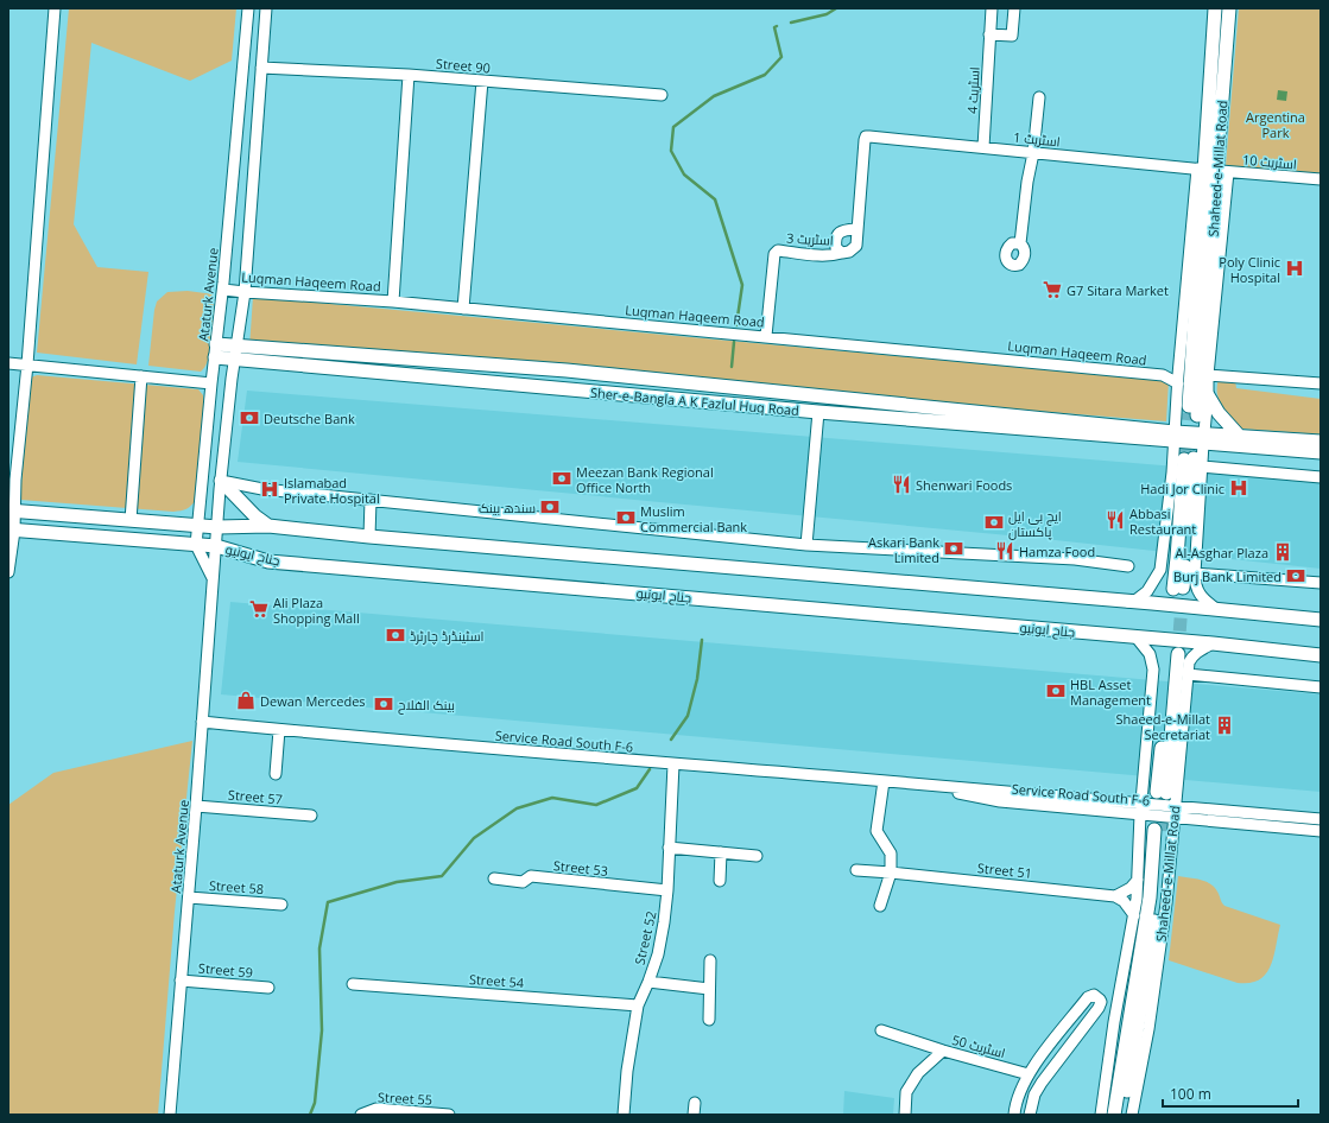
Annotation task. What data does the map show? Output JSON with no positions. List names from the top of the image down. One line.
{"streets":{"main road":["Shaheed-e-Millat Road","Sher-e-Bangla A K Fazlul Huq Road","جناح ایونیو"],"street":["Street 90","اسٹریٹ 4","اسٹریٹ 1","اسٹریٹ 10","اسٹریٹ 3","Luqman Haqeem Road","Ataturk Avenue","Service Road South F-6","Street 57","Street 53","Street 51","Street 58","Street 52","Street 59","Street 54","اسٹریٹ 50","Street 55"]},"crossings":[["Street 90","Ataturk Avenue"],["اسٹریٹ 4","اسٹریٹ 1"],["اسٹریٹ 1","اسٹریٹ 10"],["اسٹریٹ 1","Shaheed-e-Millat Road"],["اسٹریٹ 1","اسٹریٹ 3"],["اسٹریٹ 10","Shaheed-e-Millat Road"],["Shaheed-e-Millat Road","Luqman Haqeem Road"],["Shaheed-e-Millat Road","Sher-e-Bangla A K Fazlul Huq Road"],["Shaheed-e-Millat Road","جناح ایونیو"],["Shaheed-e-Millat Road","Service Road South F-6"],["اسٹریٹ 3","Luqman Haqeem Road"],["Luqman Haqeem Road","Ataturk Avenue"],["Ataturk Avenue","Sher-e-Bangla A K Fazlul Huq Road"],["Ataturk Avenue","جناح ایونیو"],["Ataturk Avenue","Service Road South F-6"],["Ataturk Avenue","Street 57"],["Ataturk Avenue","Street 58"],["Ataturk Avenue","Street 59"],["Service Road South F-6","Street 52"],["Street 53","Street 52"],["Street 52","Street 54"]],"parks":["Argentina Park"],"places":{"hospital":["Poly Clinic Hospital","Hadi Jor Clinic","Islamabad Private Hospital"],"supermarket":["G7 Sitara Market","Ali Plaza Shopping Mall"],"bank":["Deutsche Bank","Meezan Bank Regional Office North","سندھ بینک","Muslim Commercial Bank","ایچ بی ایل پاکستان","Askari Bank Limited","Burj Bank Limited","اسٹینڈرڈ چارٹرڈ","HBL Asset Management","بینک الفلاح"],"restaurant":["Shenwari Foods","Abbasi Restaurant","Hamza Food"],"building":["Al-Asghar Plaza","Shaeed-e-Millat Secretariat"],"shop":["Dewan Mercedes"]},"scale_bar":"100 m"}
